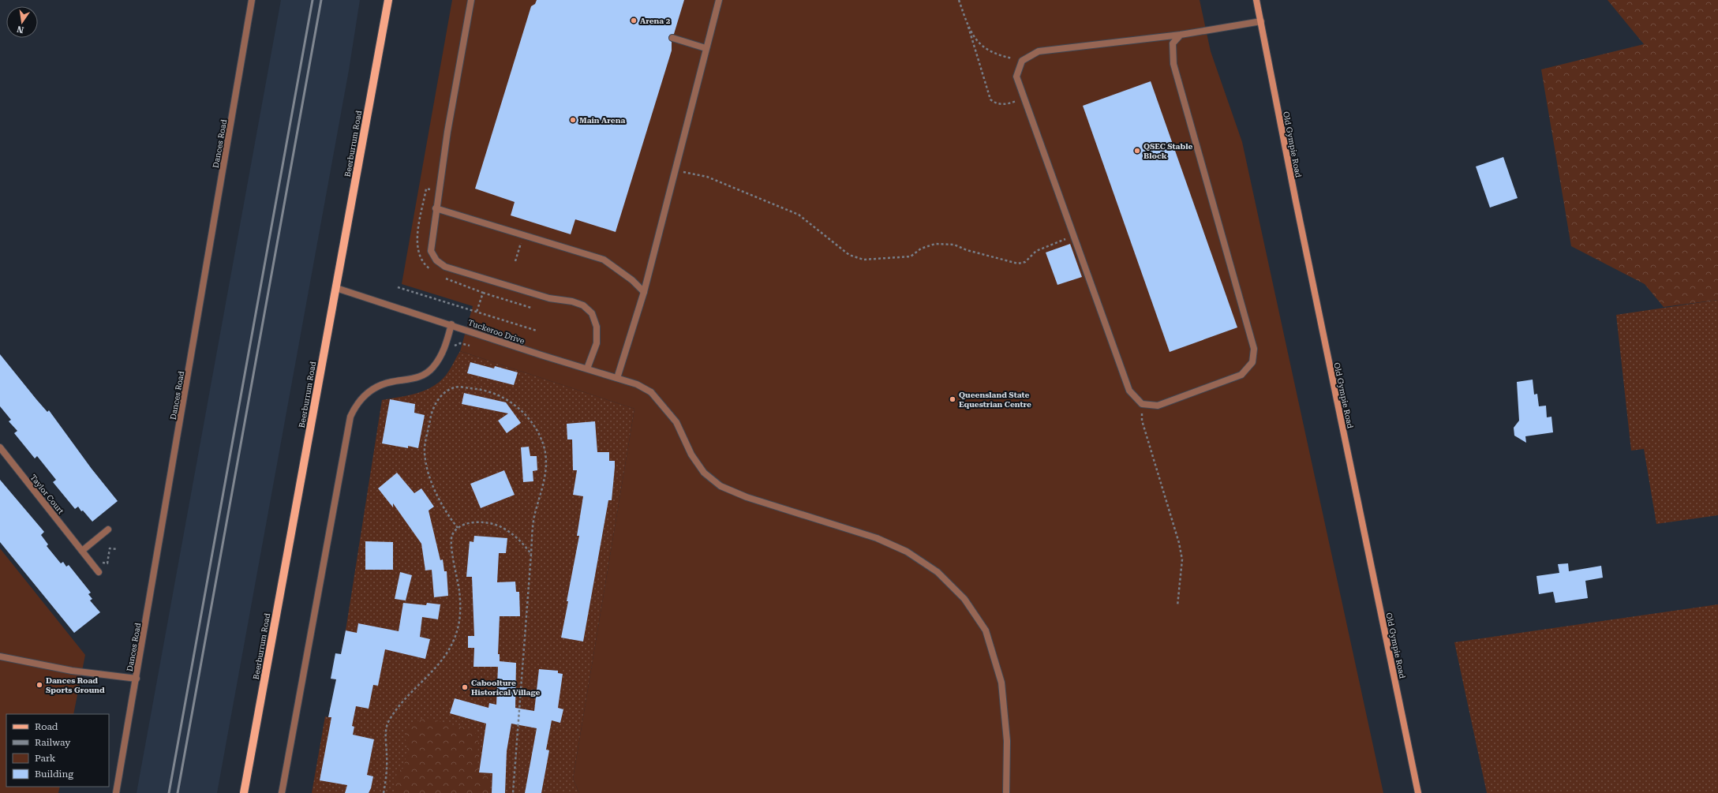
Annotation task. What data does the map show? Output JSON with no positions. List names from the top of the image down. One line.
{"streets":{"main road":["Beerburrum Road","Old Gympie Road"],"street":["Dances Road","Tuckeroo Drive","Taylor Court"]},"crossings":[["Beerburrum Road","Tuckeroo Drive"]],"places":["Arena 2","Main Arena","QSEC Stable Block","Queensland State Equestrian Centre","Dances Road Sports Ground","Caboolture Historical Village"],"legend":["Road","Railway","Park","Building"],"north":"bottom"}
